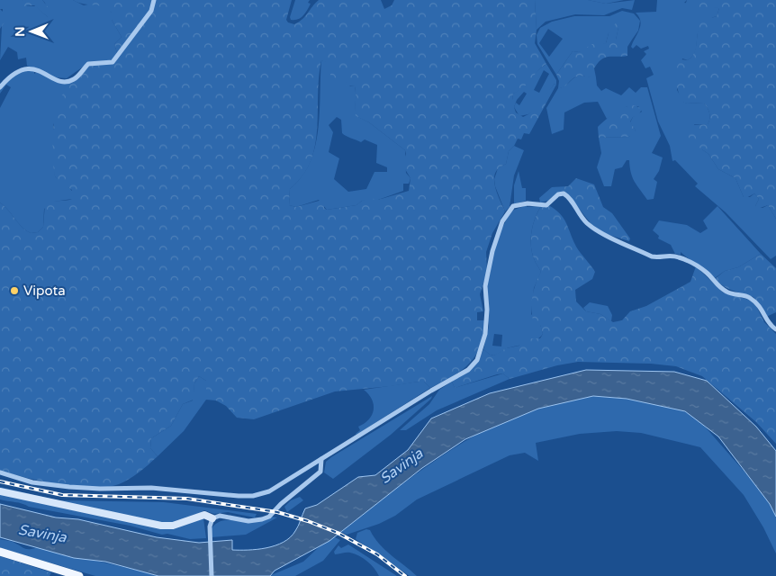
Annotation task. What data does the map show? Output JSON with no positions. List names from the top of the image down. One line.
{"water":["Savinja"],"places":["Vipota"],"north":"left"}
